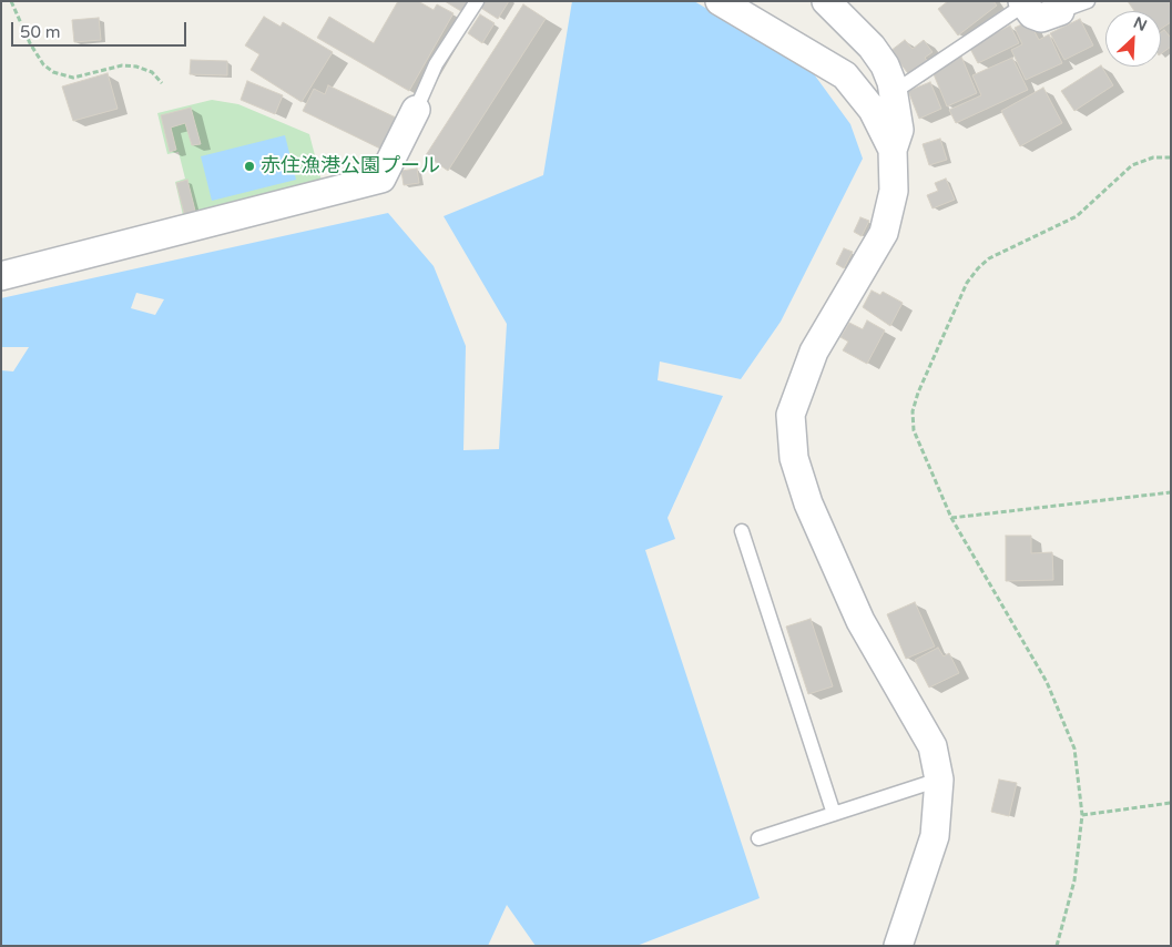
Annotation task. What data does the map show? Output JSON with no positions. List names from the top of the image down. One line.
{"places":["赤住漁港公園プール"],"scale_bar":"50 m","north":"top right"}
